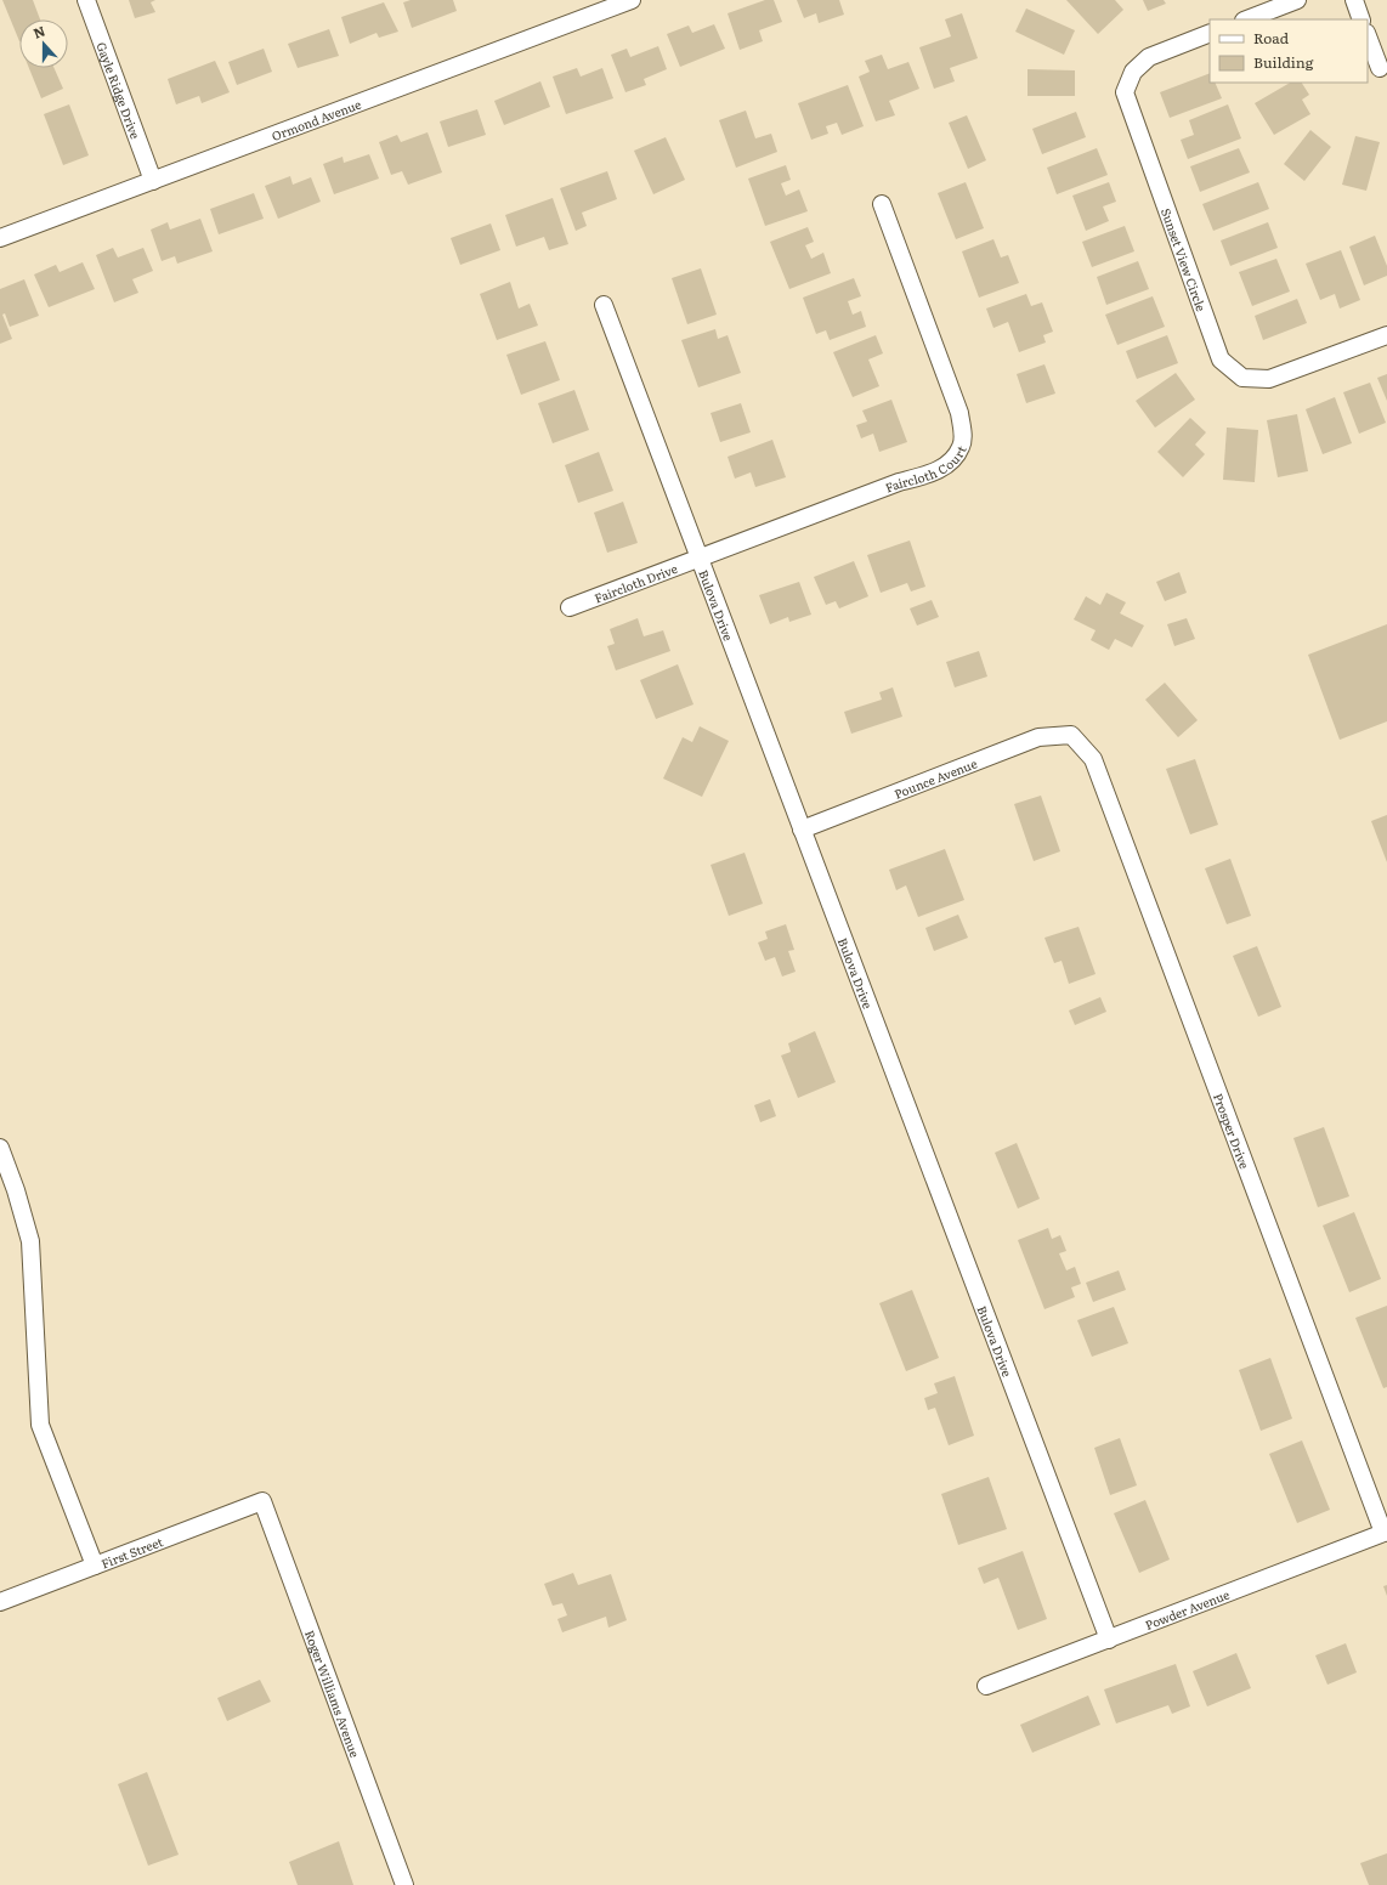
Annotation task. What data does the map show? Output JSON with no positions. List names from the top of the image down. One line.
{"streets":{"street":["Gayle Ridge Drive","Ormond Avenue","Sunset View Circle","Faircloth Court","Faircloth Drive","Bulova Drive","Pounce Avenue","Prosper Drive","First Street","Powder Avenue","Roger Williams Avenue"]},"crossings":[["Gayle Ridge Drive","Ormond Avenue"],["Faircloth Court","Faircloth Drive"],["Faircloth Court","Bulova Drive"],["Faircloth Drive","Bulova Drive"],["Bulova Drive","Pounce Avenue"],["Bulova Drive","Powder Avenue"],["Pounce Avenue","Prosper Drive"],["Prosper Drive","Powder Avenue"],["First Street","Roger Williams Avenue"]],"legend":["Road","Building"],"north":"top"}
